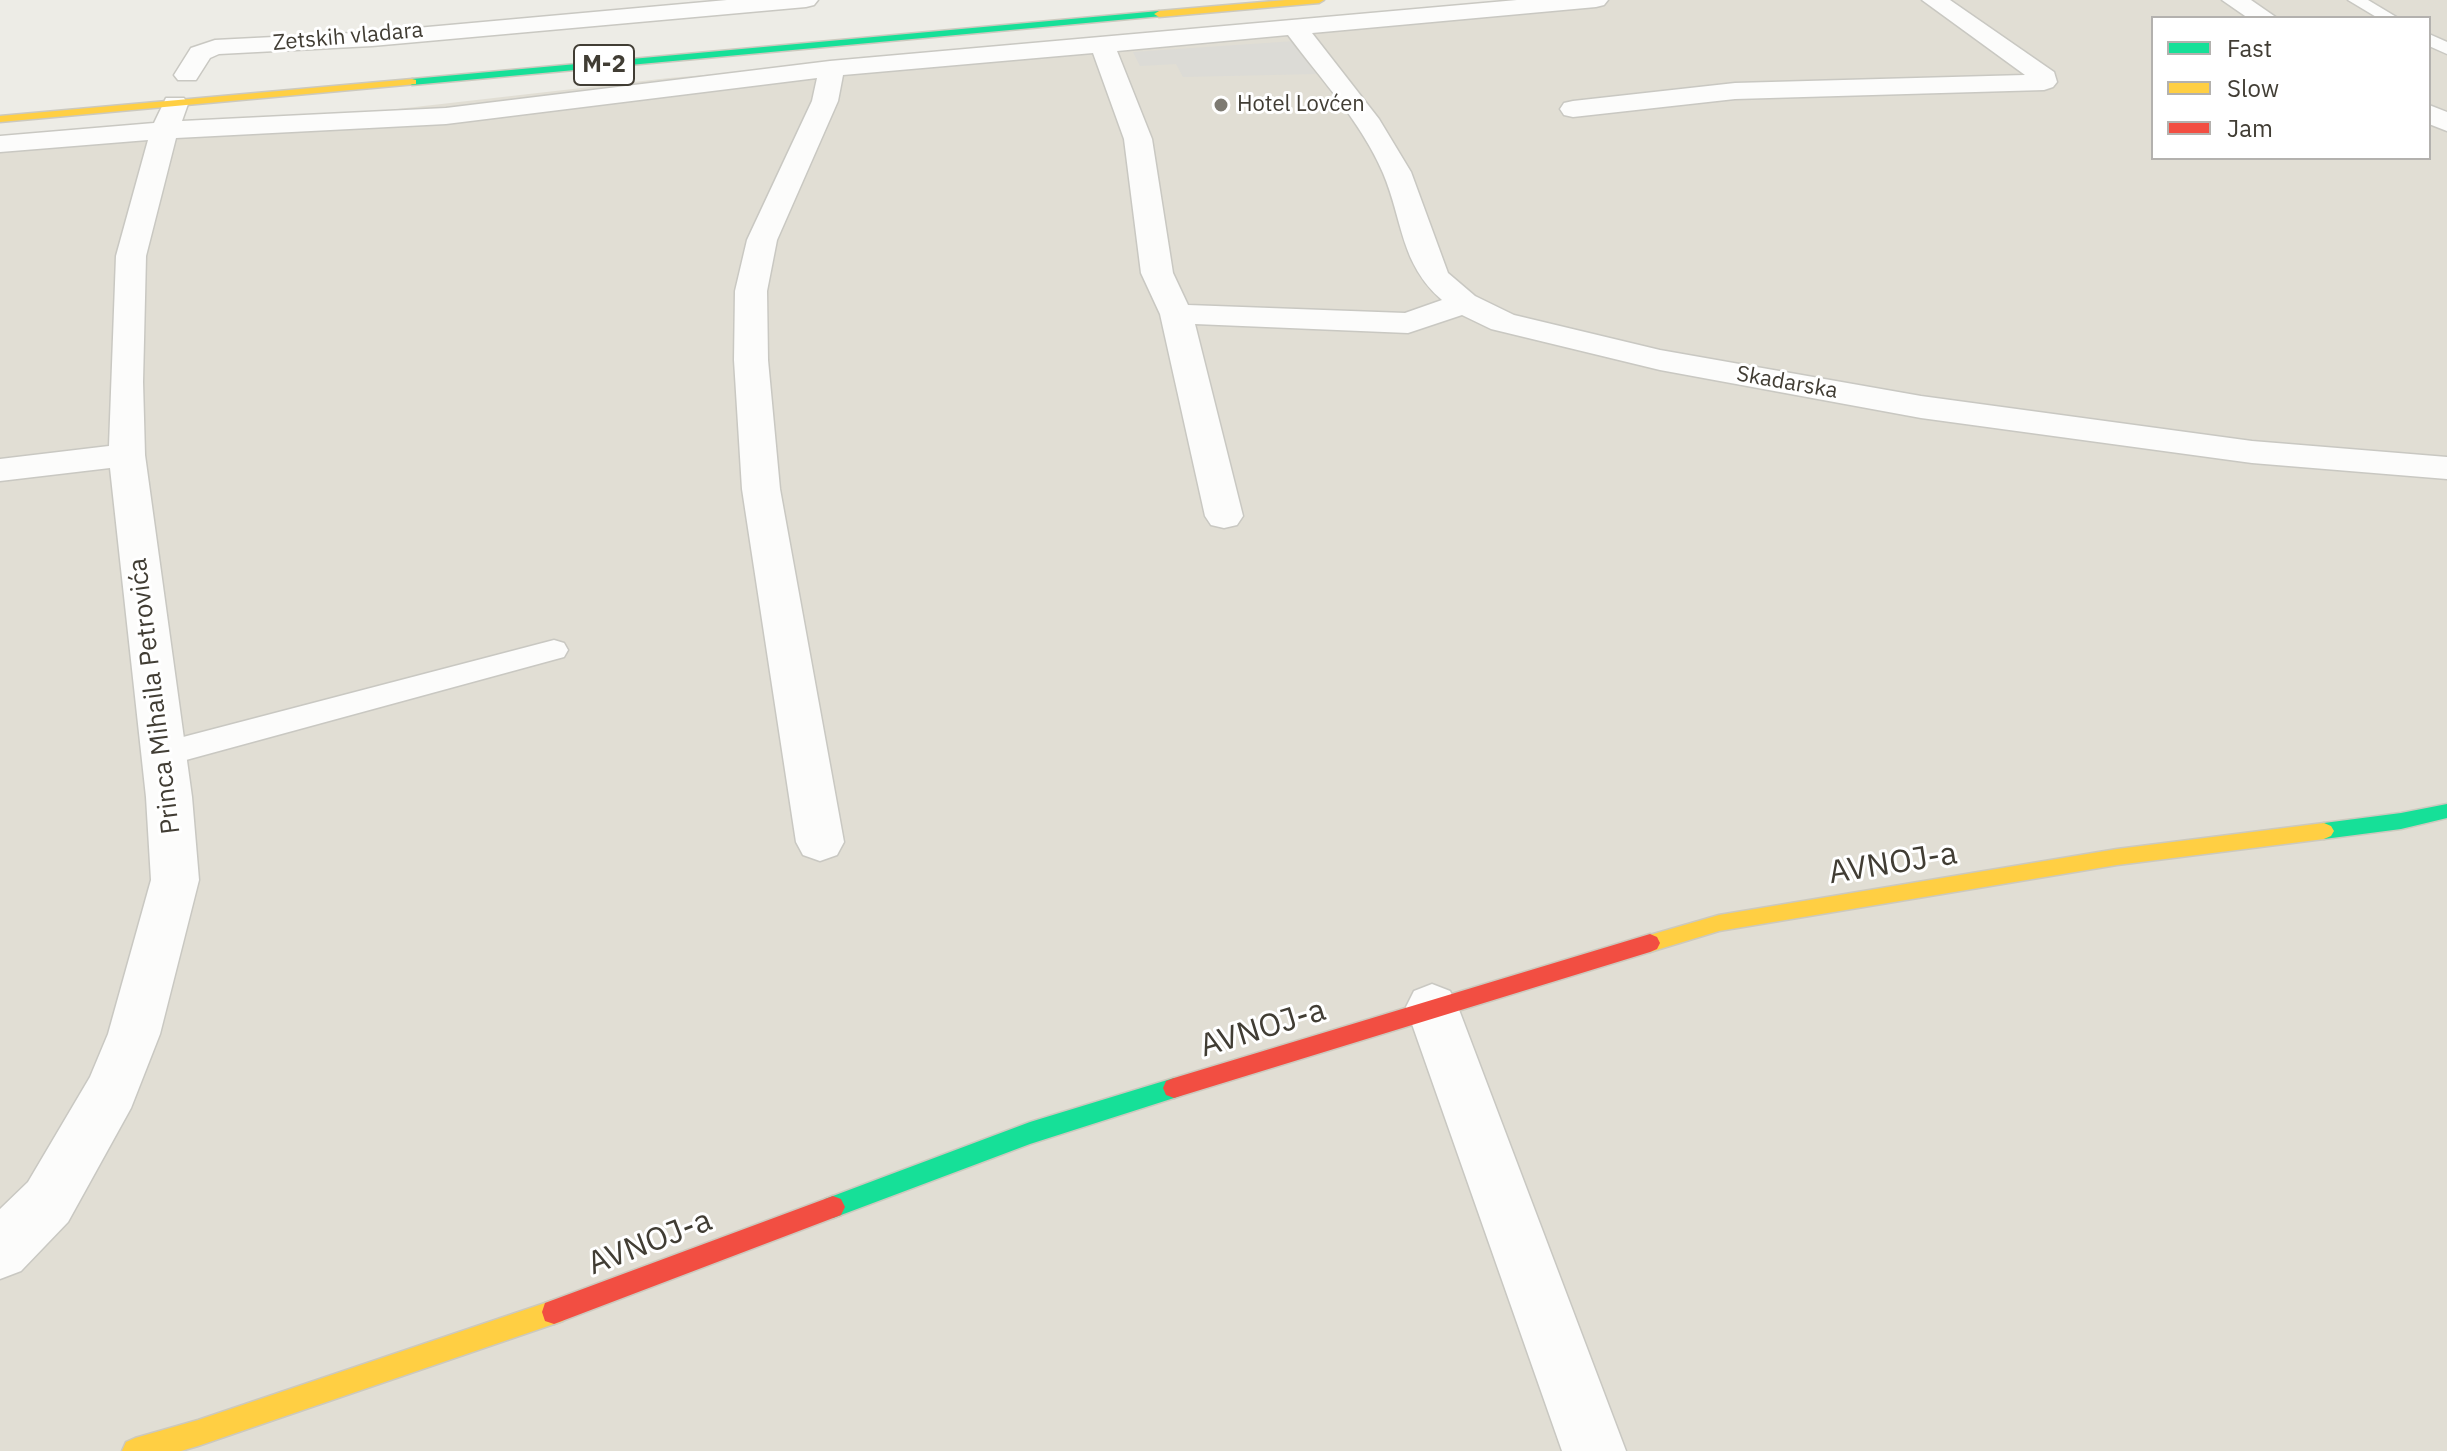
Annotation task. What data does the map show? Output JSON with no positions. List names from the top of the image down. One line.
{"streets":{"main road":["M-2","AVNOJ-a"],"street":["Skadarska","Princa Mihaila Petrovića"]},"crossings":[["M-2","Princa Mihaila Petrovića"]],"places":["Hotel Lovćen"],"legend":["Fast","Slow","Jam"]}
